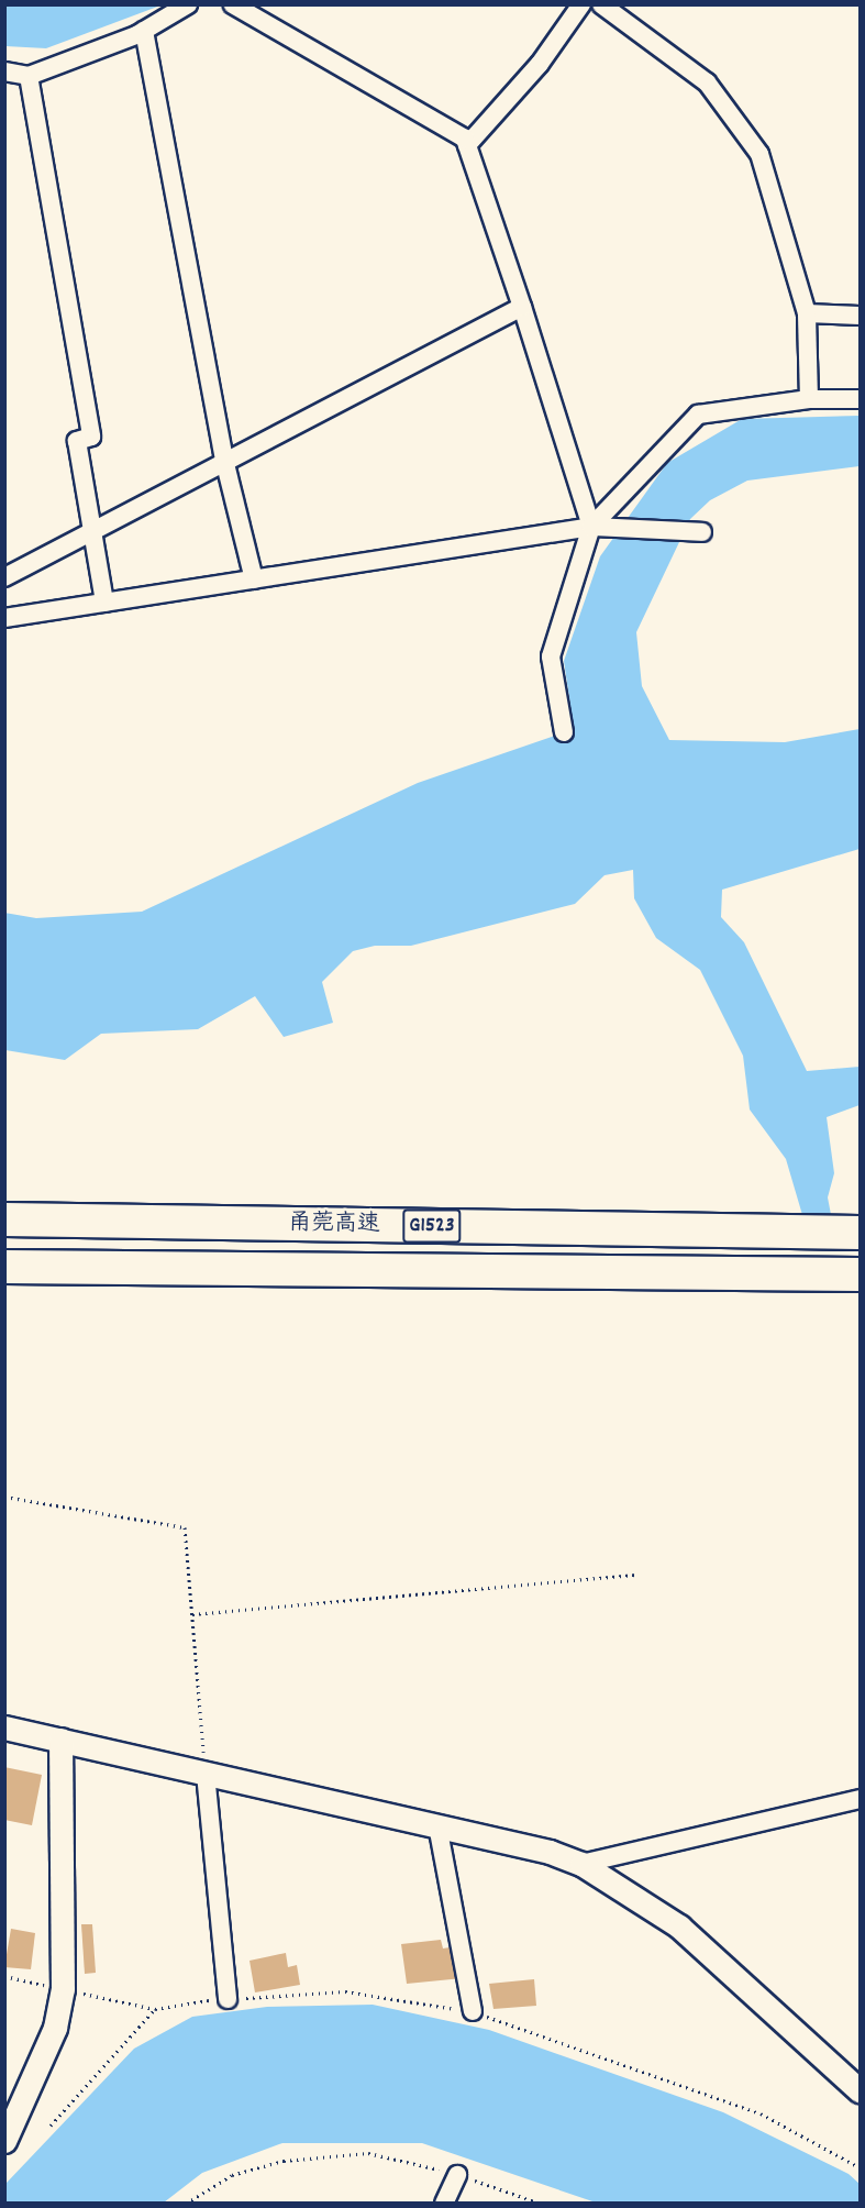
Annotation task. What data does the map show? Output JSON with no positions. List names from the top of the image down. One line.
{"streets":{"highway":["甬莞高速","G1523"]}}
